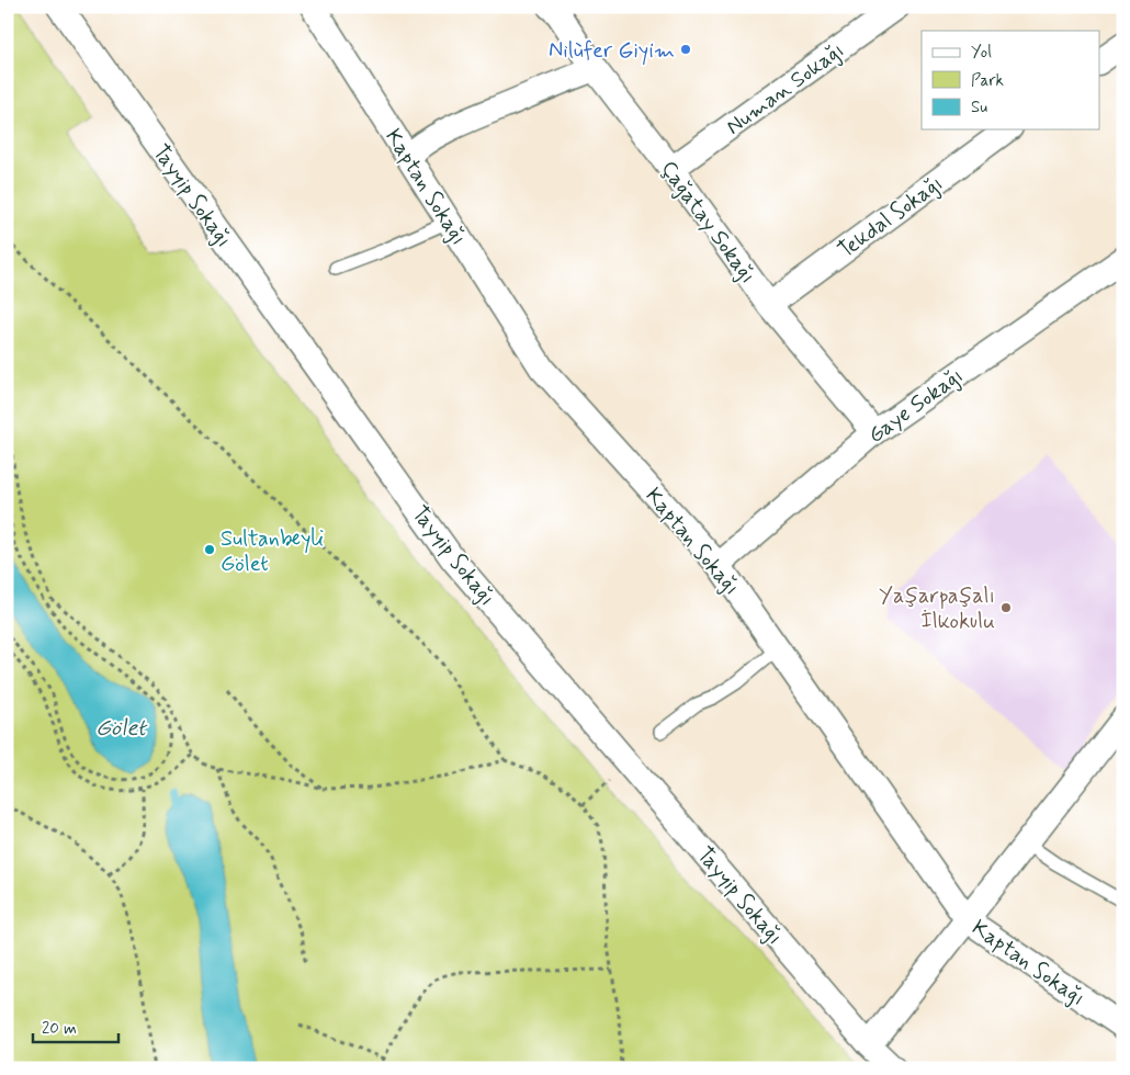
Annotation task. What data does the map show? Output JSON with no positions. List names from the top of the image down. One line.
{"streets":{"street":["Numan Sokağı","Kaptan Sokağı","Tayyip Sokağı","Tekdal Sokağı","Çağatay Sokağı","Gaye Sokağı"]},"crossings":[["Numan Sokağı","Çağatay Sokağı"],["Kaptan Sokağı","Gaye Sokağı"],["Tekdal Sokağı","Çağatay Sokağı"],["Çağatay Sokağı","Gaye Sokağı"]],"water":["Gölet"],"places":["Nilùfer Giyim","Sultanbeyli Gölet","Yaşarpaşalı İlkokulu"],"legend":["Yol","Park","Su"],"scale_bar":"20 m"}
